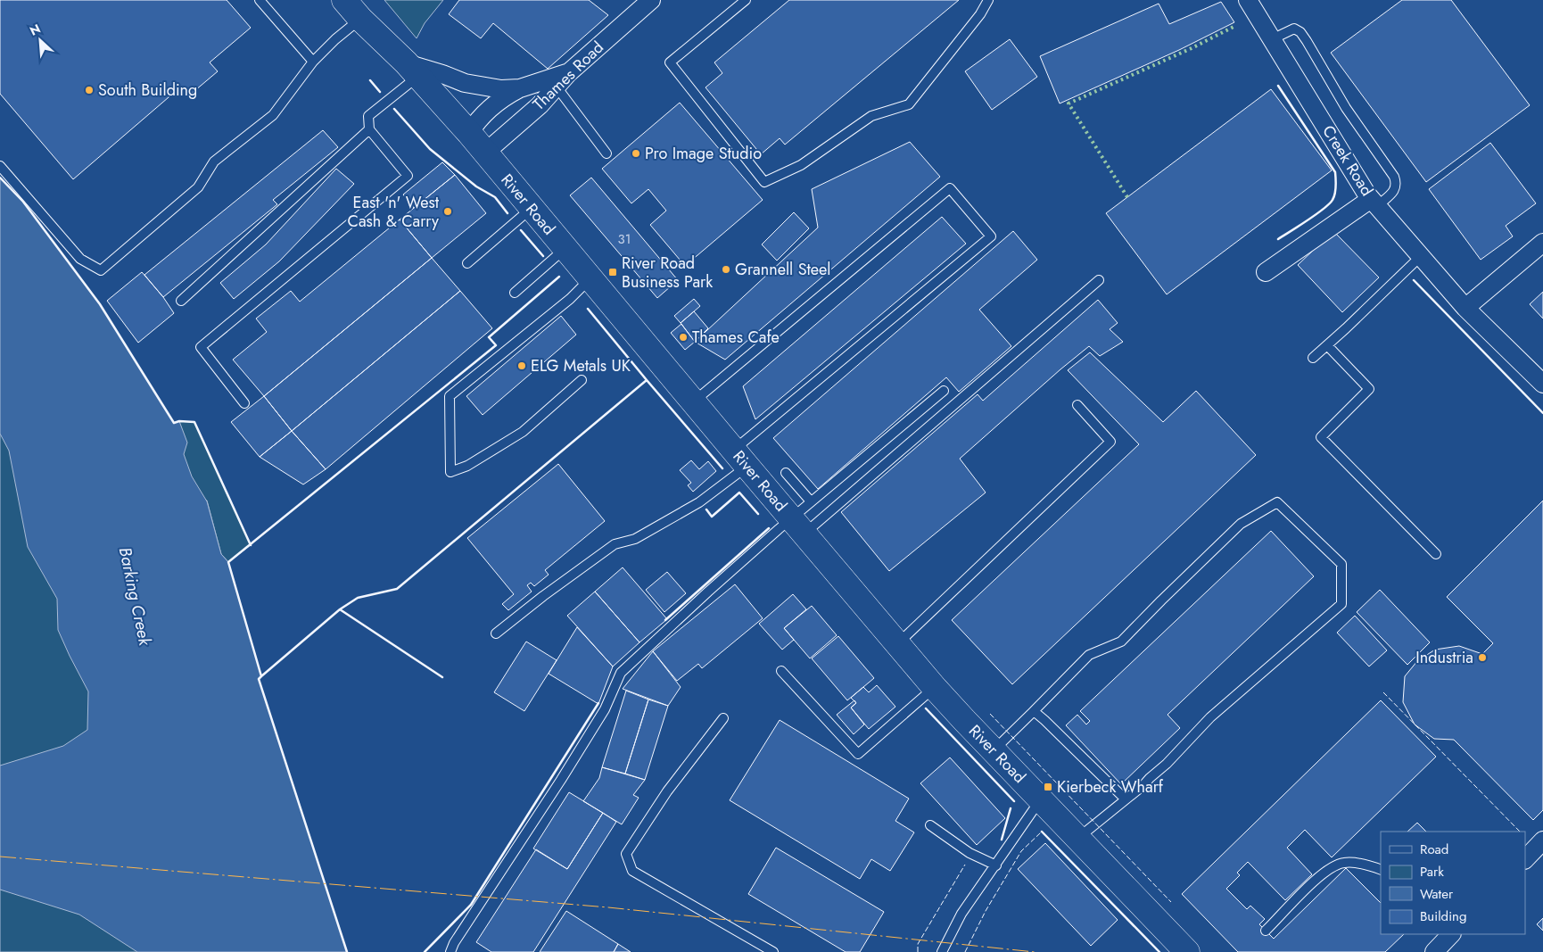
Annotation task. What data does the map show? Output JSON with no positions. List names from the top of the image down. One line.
{"streets":{"street":["Thames Road","Creek Road","River Road"]},"crossings":[["Thames Road","River Road"]],"water":["Barking Creek"],"places":{"other":["South Building","Pro Image Studio","East 'n' West Cash & Carry","Grannell Steel","Thames Cafe","ELG Metals UK","Industria"],"transit":["River Road Business Park","Kierbeck Wharf"]},"house_numbers":["31"],"legend":["Road","Park","Water","Building"],"north":"top left"}
